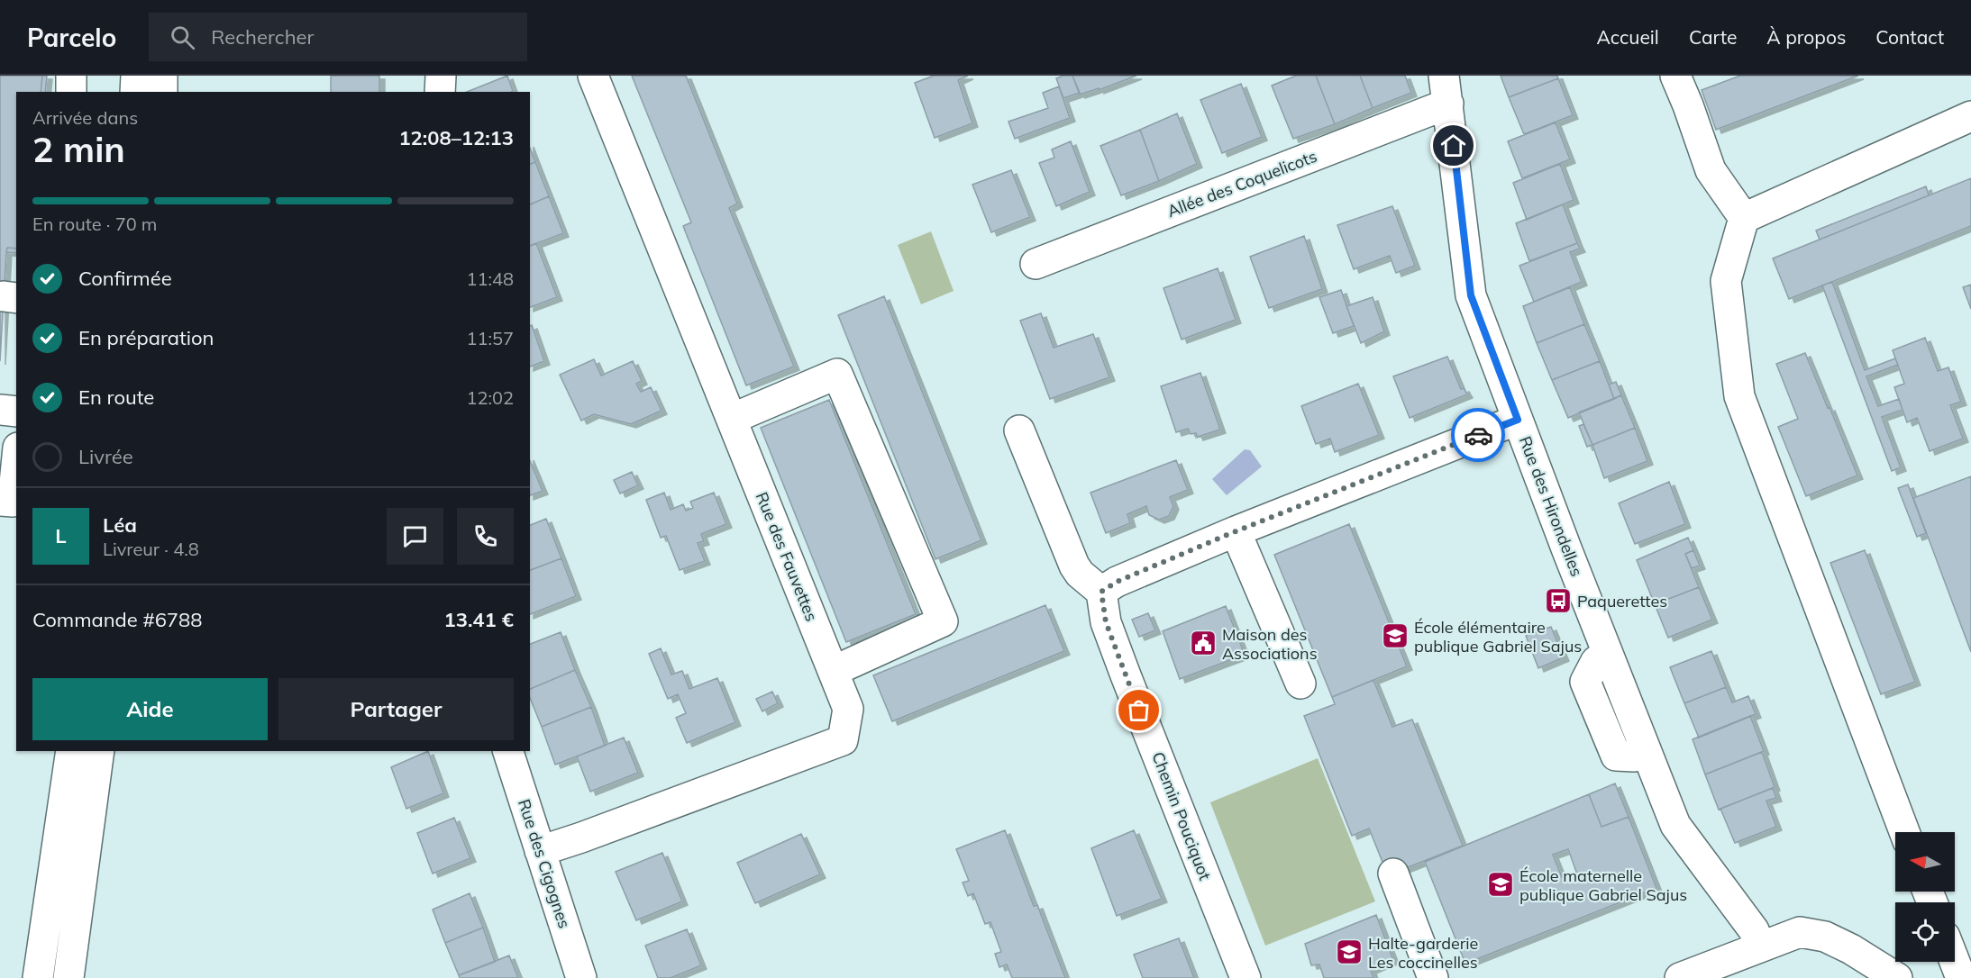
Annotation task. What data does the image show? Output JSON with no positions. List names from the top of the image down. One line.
{"streets":{"street":["Allée des Coquelicots","Rue des Hirondelles","Rue des Fauvettes","Chemin Pouciquot","Rue des Cigognes"]},"crossings":[["Allée des Coquelicots","Rue des Hirondelles"],["Rue des Fauvettes","Rue des Cigognes"]],"places":{"bus stop":["Paquerettes"],"school or university":["École élémentaire publique Gabriel Sajus","École maternelle publique Gabriel Sajus","Halte-garderie Les coccinelles"],"public building":["Maison des Associations"]},"north":"left","page":{"header":"Parcelo","search":"Rechercher","nav":["Accueil","Carte","À propos","Contact"],"heading":["2 min","Arrivée dans","12:08–12:13"],"panel":["Léa","Livreur · 4.8","Commande #6788","13.41 €"],"bar":"En route · 70 m","list":[["Confirmée","11:48"],["En préparation","11:57"],["En route","12:02"],"Livrée"],"round":"L","buttons":["Aide","Partager"]}}
